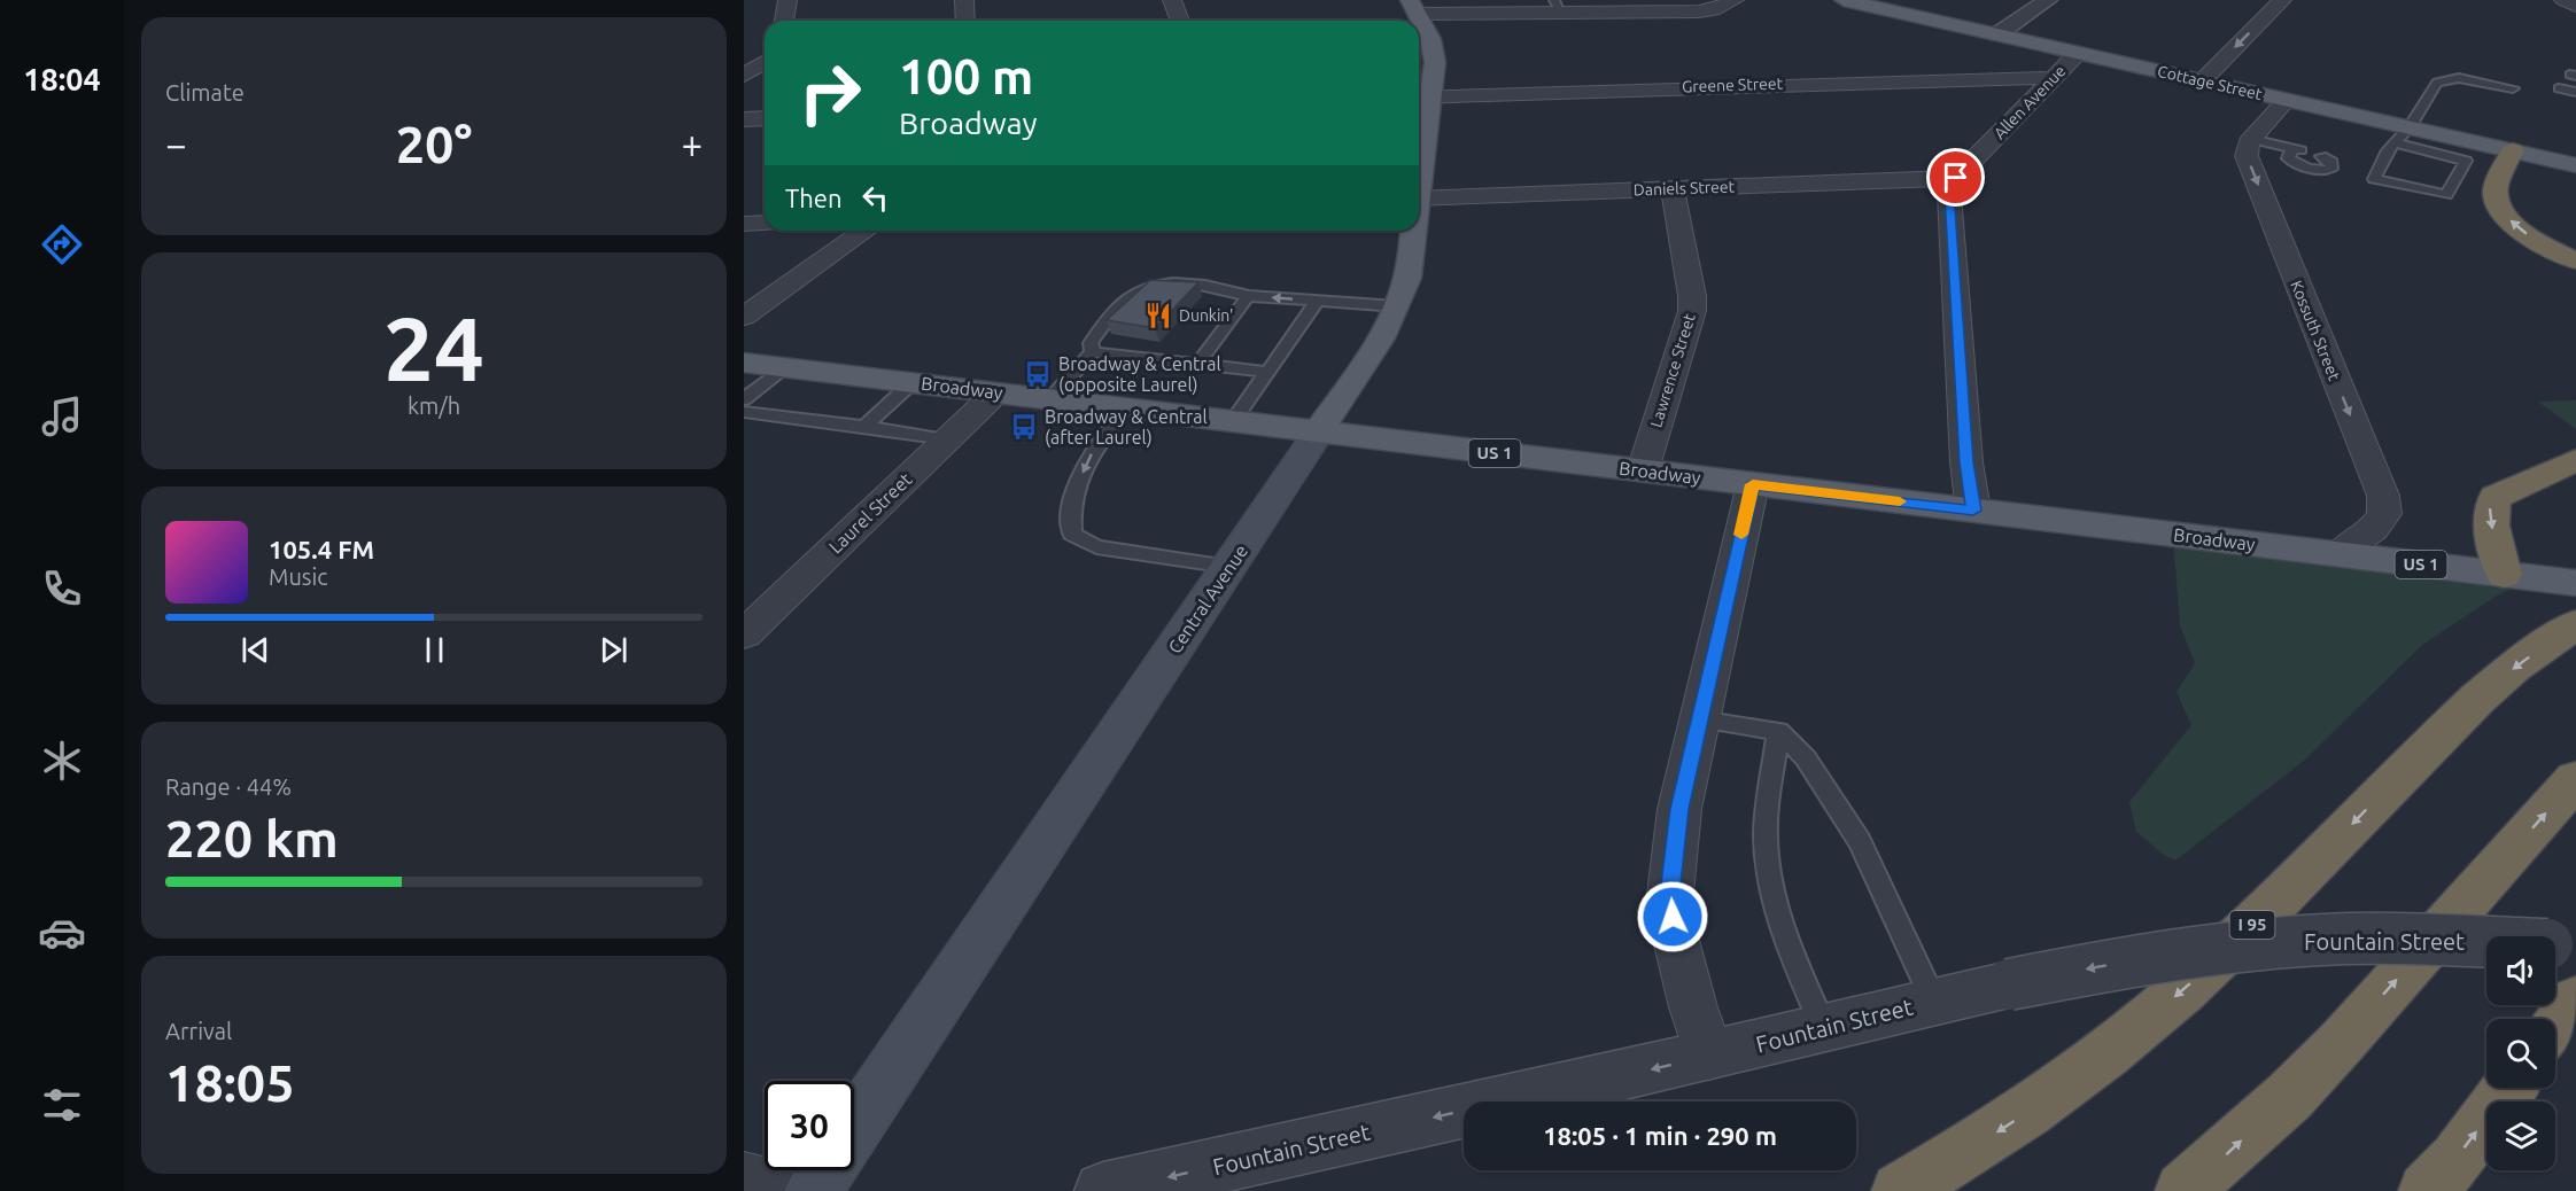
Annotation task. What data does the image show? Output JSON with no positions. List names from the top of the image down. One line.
{"streets":{"highway":["I 95"],"main road":["Cottage Street","Broadway","US 1","Central Avenue"],"street":["Greene Street","Allen Avenue","Daniels Street","Kossuth Street","Lawrence Street","Laurel Street","Fountain Street"]},"crossings":[["Cottage Street","Allen Avenue"],["Greene Street","Allen Avenue"],["Greene Street","Central Avenue"],["Allen Avenue","Daniels Street"],["Daniels Street","Lawrence Street"],["Kossuth Street","Broadway"],["Lawrence Street","Broadway"],["Broadway","Laurel Street"],["Broadway","Central Avenue"]],"one_way":["Kossuth Street","Fountain Street"],"places":{"restaurant":["Dunkin'"],"bus stop":["Broadway & Central (opposite Laurel)","Broadway & Central (after Laurel)"]},"page":{"tabs":"18:04","tile":["Climate",["24","km/h"],["Range · 44%","220 km"],["Arrival","18:05"]],"turn":["100 m","Broadway"],"heat":["−","20°","+"],"then":"Then","song":["105.4 FM","Music"],"limit":"30","trip":"18:05 · 1 min · 290 m"}}
